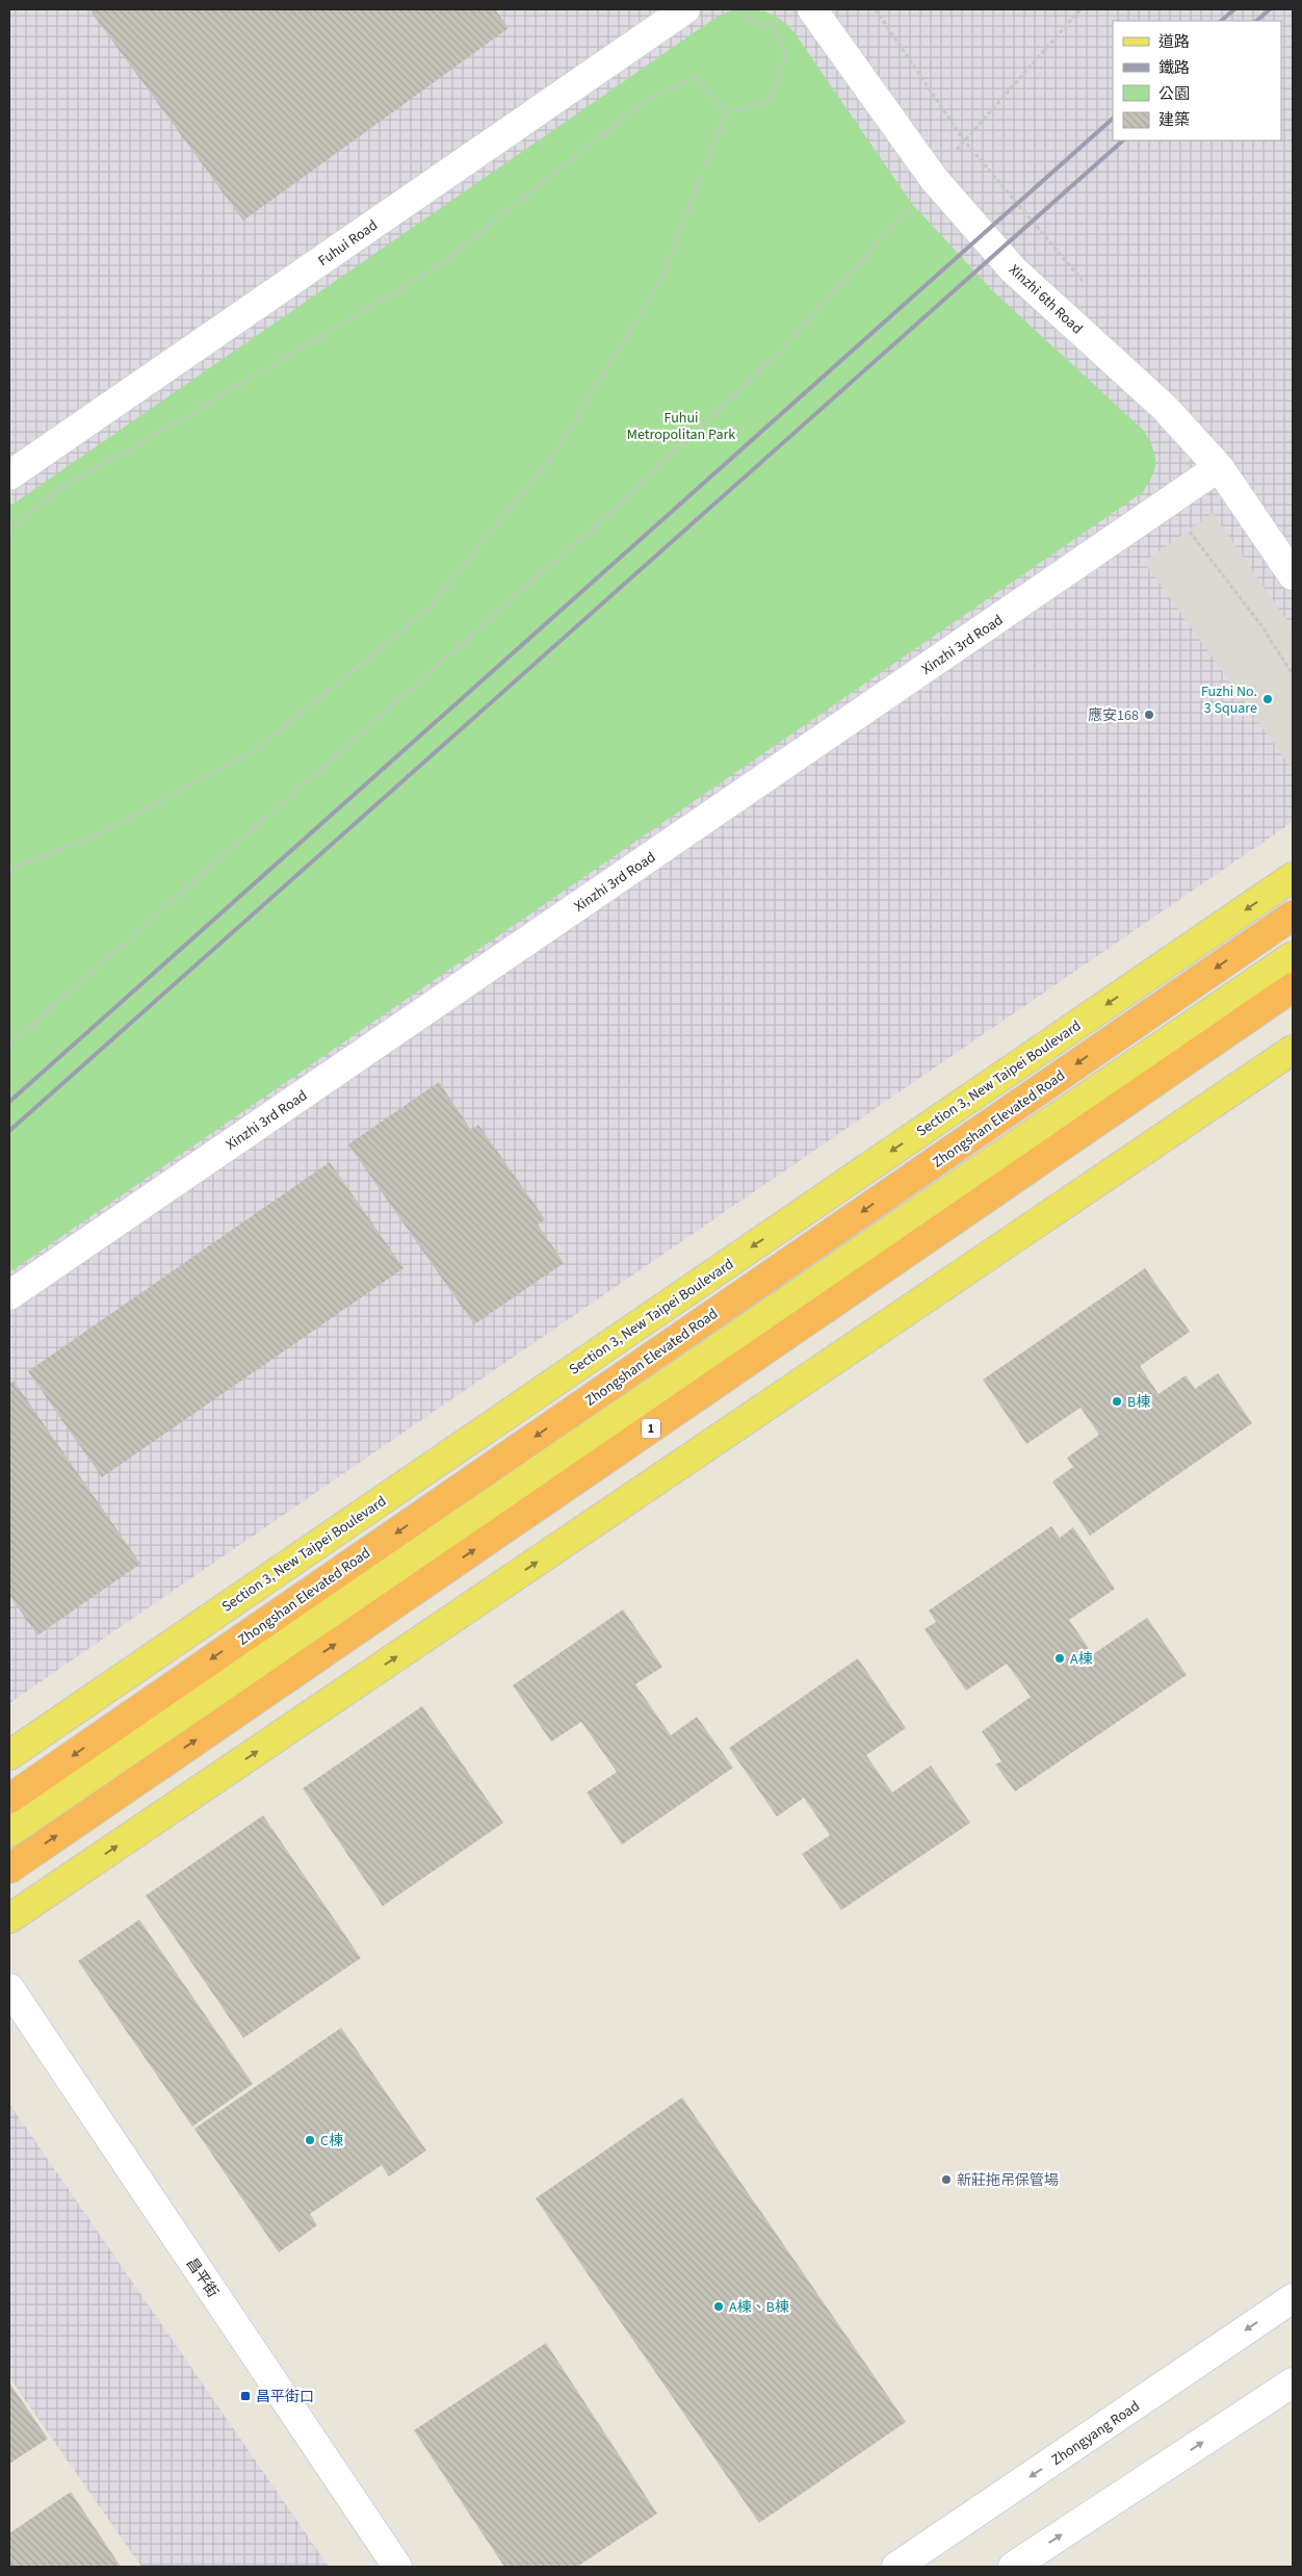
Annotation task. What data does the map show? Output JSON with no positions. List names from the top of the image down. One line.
{"streets":{"highway":["Zhongshan Elevated Road","1"],"main road":["Section 3, New Taipei Boulevard"],"street":["Fuhui Road","Xinzhi 6th Road","Xinzhi 3rd Road","昌平街","Zhongyang Road"]},"crossings":[["Xinzhi 6th Road","Xinzhi 3rd Road"]],"parks":["Fuhui Metropolitan Park"],"places":{"other":["Fuzhi No. 3 Square","應安168","B棟","A棟","C棟","新莊拖吊保管場","A棟、B棟"],"transit":["昌平街口"]},"legend":["道路","鐵路","公園","建築"]}
